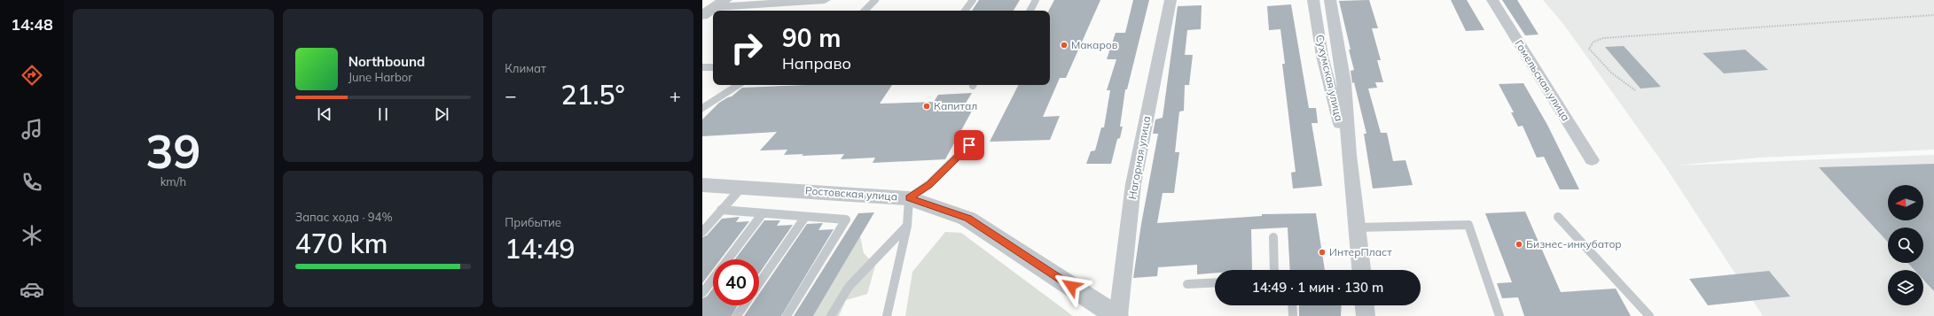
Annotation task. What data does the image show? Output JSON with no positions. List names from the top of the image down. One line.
{"streets":{"street":["Сухумская улица","Гомельская улица","Нагорная улица","Ростовская улица"]},"crossings":[["Нагорная улица","Ростовская улица"]],"places":["Макаров","Капитал","Бизнес-инкубатор","ИнтерПласт"],"north":"left","page":{"tabs":"14:48","tile":[["39","km/h"],"Климат",["Запас хода · 94%","470 km"],["Прибытие","14:49"]],"turn":["90 m","Направо"],"song":["Northbound","June Harbor"],"heat":["−","21.5°","+"],"limit":"40","trip":"14:49 · 1 мин · 130 m"}}
